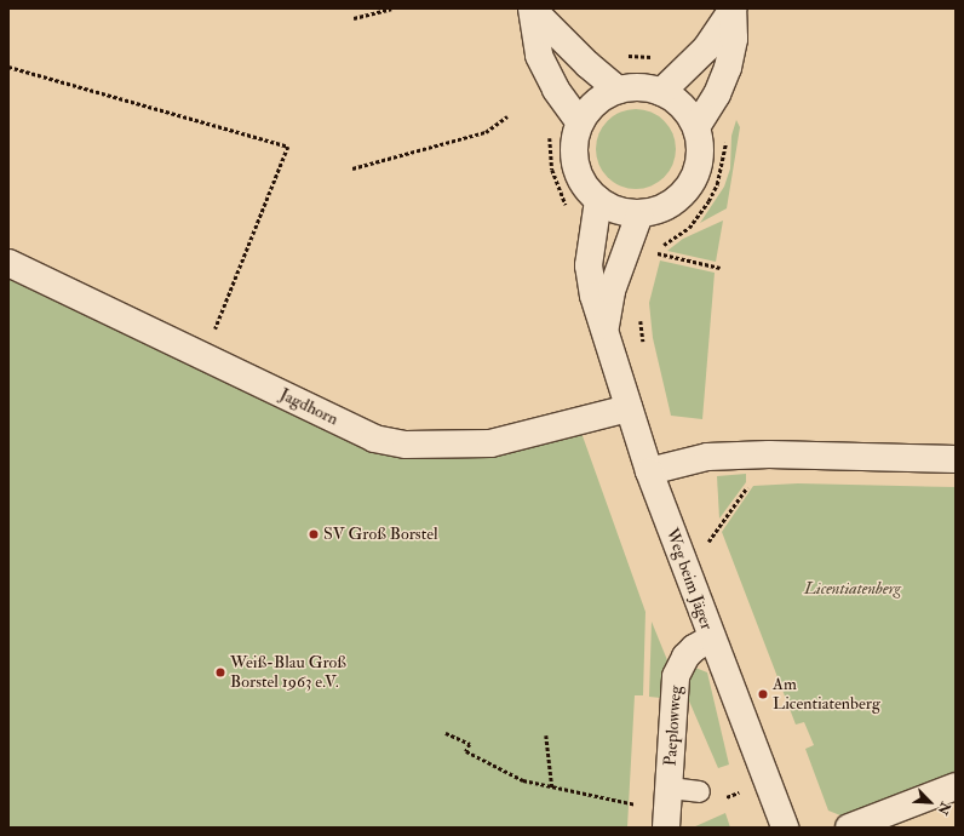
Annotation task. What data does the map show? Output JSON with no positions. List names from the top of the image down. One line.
{"streets":{"street":["Jagdhorn","Weg beim Jäger","Paeplowweg"]},"crossings":[["Jagdhorn","Weg beim Jäger"],["Weg beim Jäger","Paeplowweg"]],"parks":["Licentiatenberg"],"places":["SV Groß Borstel","Weiß-Blau Groß Borstel 1963 e.V.","Am Licentiatenberg"],"north":"bottom right"}
